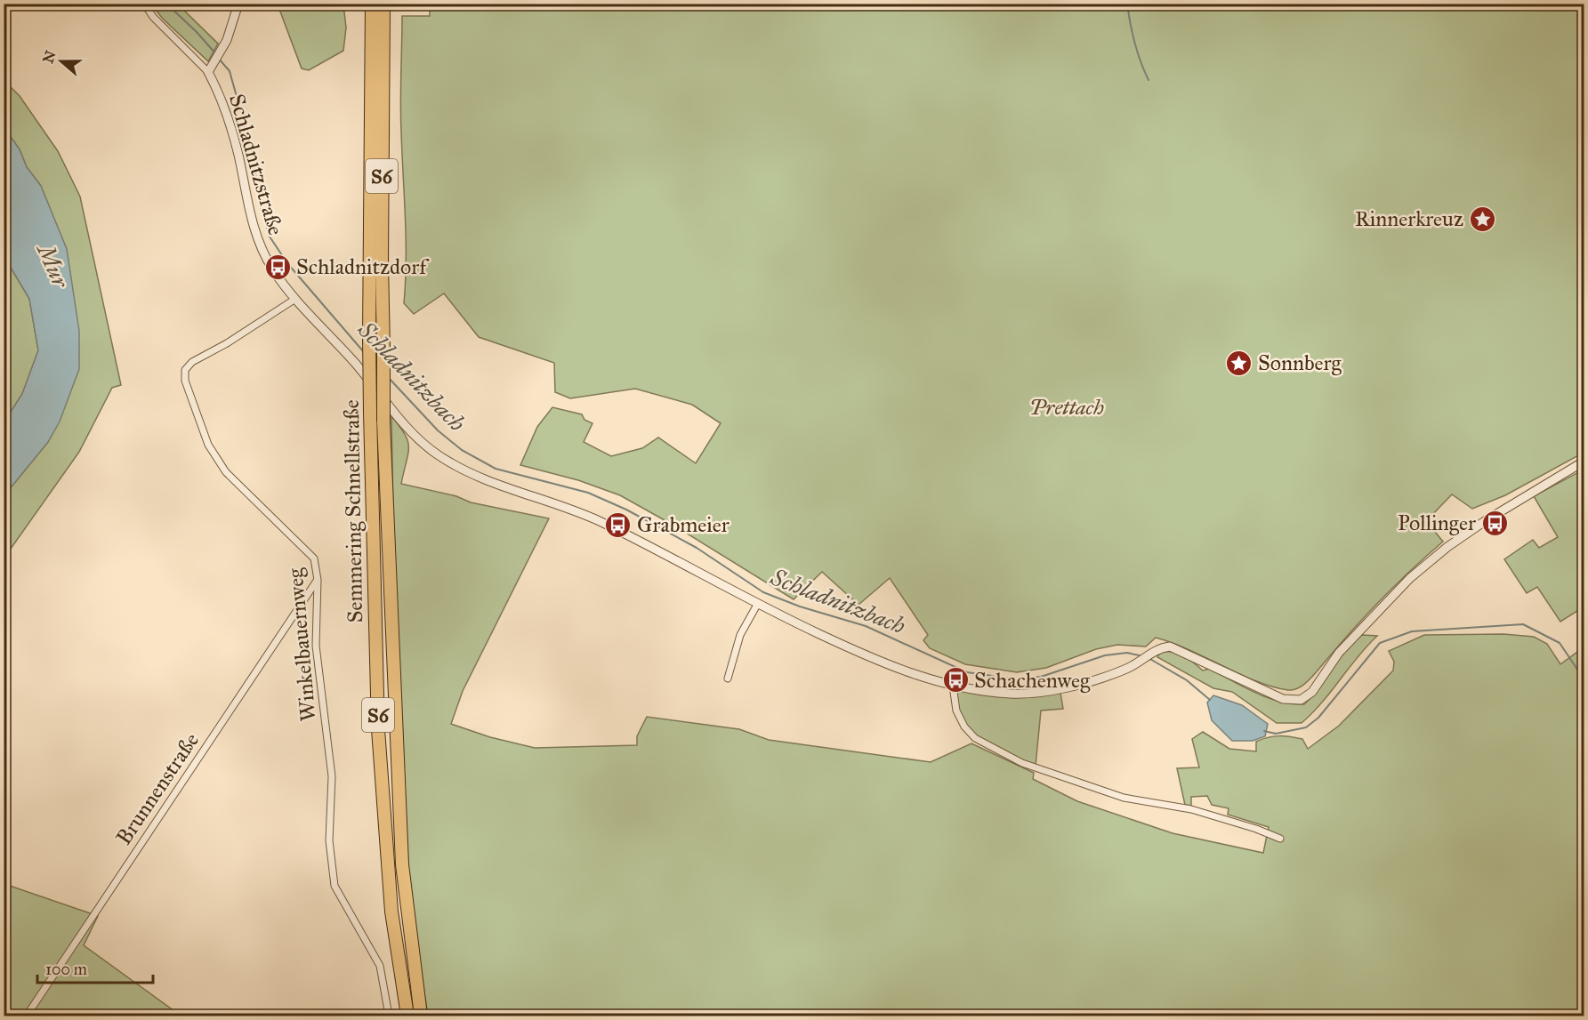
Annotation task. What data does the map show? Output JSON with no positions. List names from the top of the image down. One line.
{"streets":{"highway":["S6","Semmering Schnellstraße"],"street":["Schladnitzstraße","Winkelbauernweg","Brunnenstraße"]},"crossings":[["Schladnitzstraße","Winkelbauernweg"],["Winkelbauernweg","Brunnenstraße"]],"water":["Mur","Schladnitzbach"],"parks":["Prettach"],"places":{"place":["Rinnerkreuz","Sonnberg"],"bus stop":["Schladnitzdorf","Pollinger","Grabmeier","Schachenweg"]},"scale_bar":"100 m","north":"left"}
